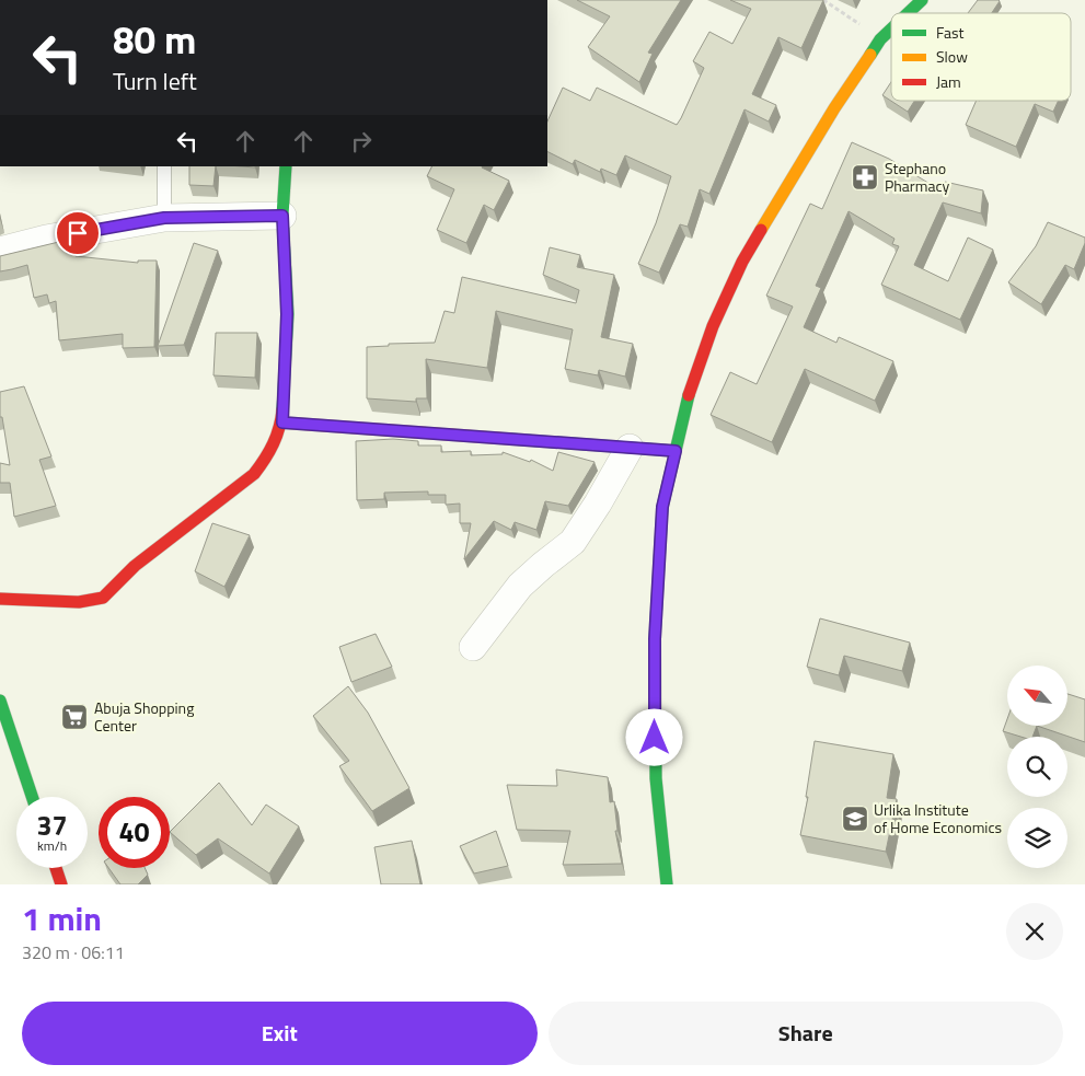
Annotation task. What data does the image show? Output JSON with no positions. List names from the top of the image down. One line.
{"places":{"pharmacy":["Stephano Pharmacy"],"supermarket":["Abuja Shopping Center"],"school or university":["Urlika Institute of Home Economics"]},"legend":["Fast","Slow","Jam"],"north":"top left","page":{"turn":["80 m","Turn left"],"speed":"37 km/h","limit":"40","heading":["1 min","320 m · 06:11"],"buttons":["Exit","Share"]}}
